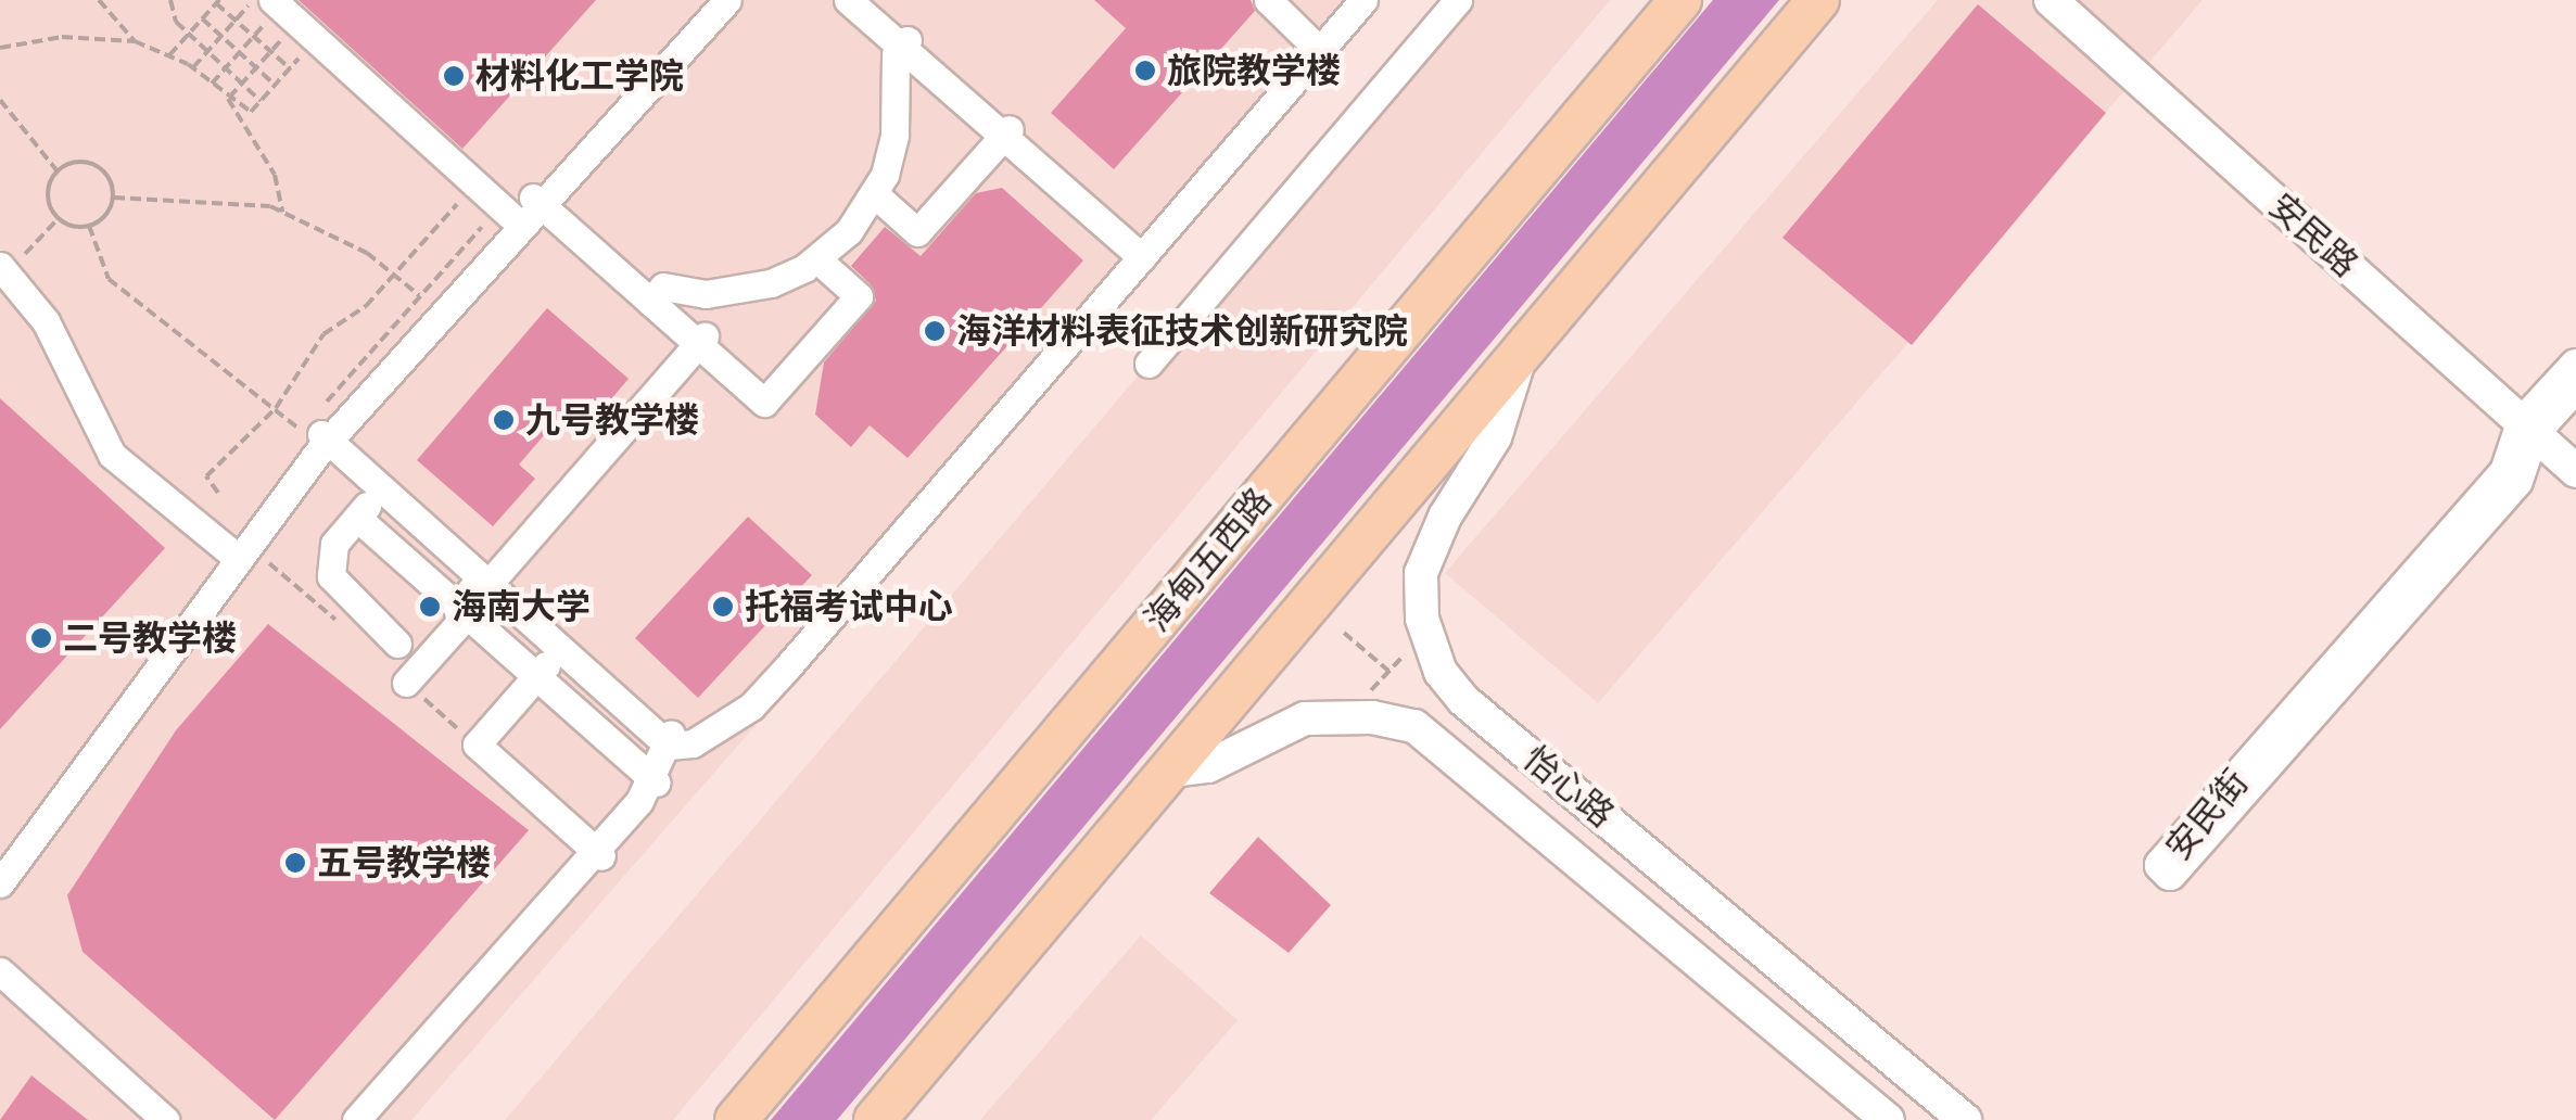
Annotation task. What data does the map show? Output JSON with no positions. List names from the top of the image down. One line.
{"streets":{"main road":["海甸五西路"],"street":["安民路","怡心路","安民街"]},"crossings":[["安民路","安民街"]],"places":["旅院教学楼","材料化工学院","海洋材料表征技术创新研究院","九号教学楼","海南大学","托福考试中心","二号教学楼","五号教学楼"]}
